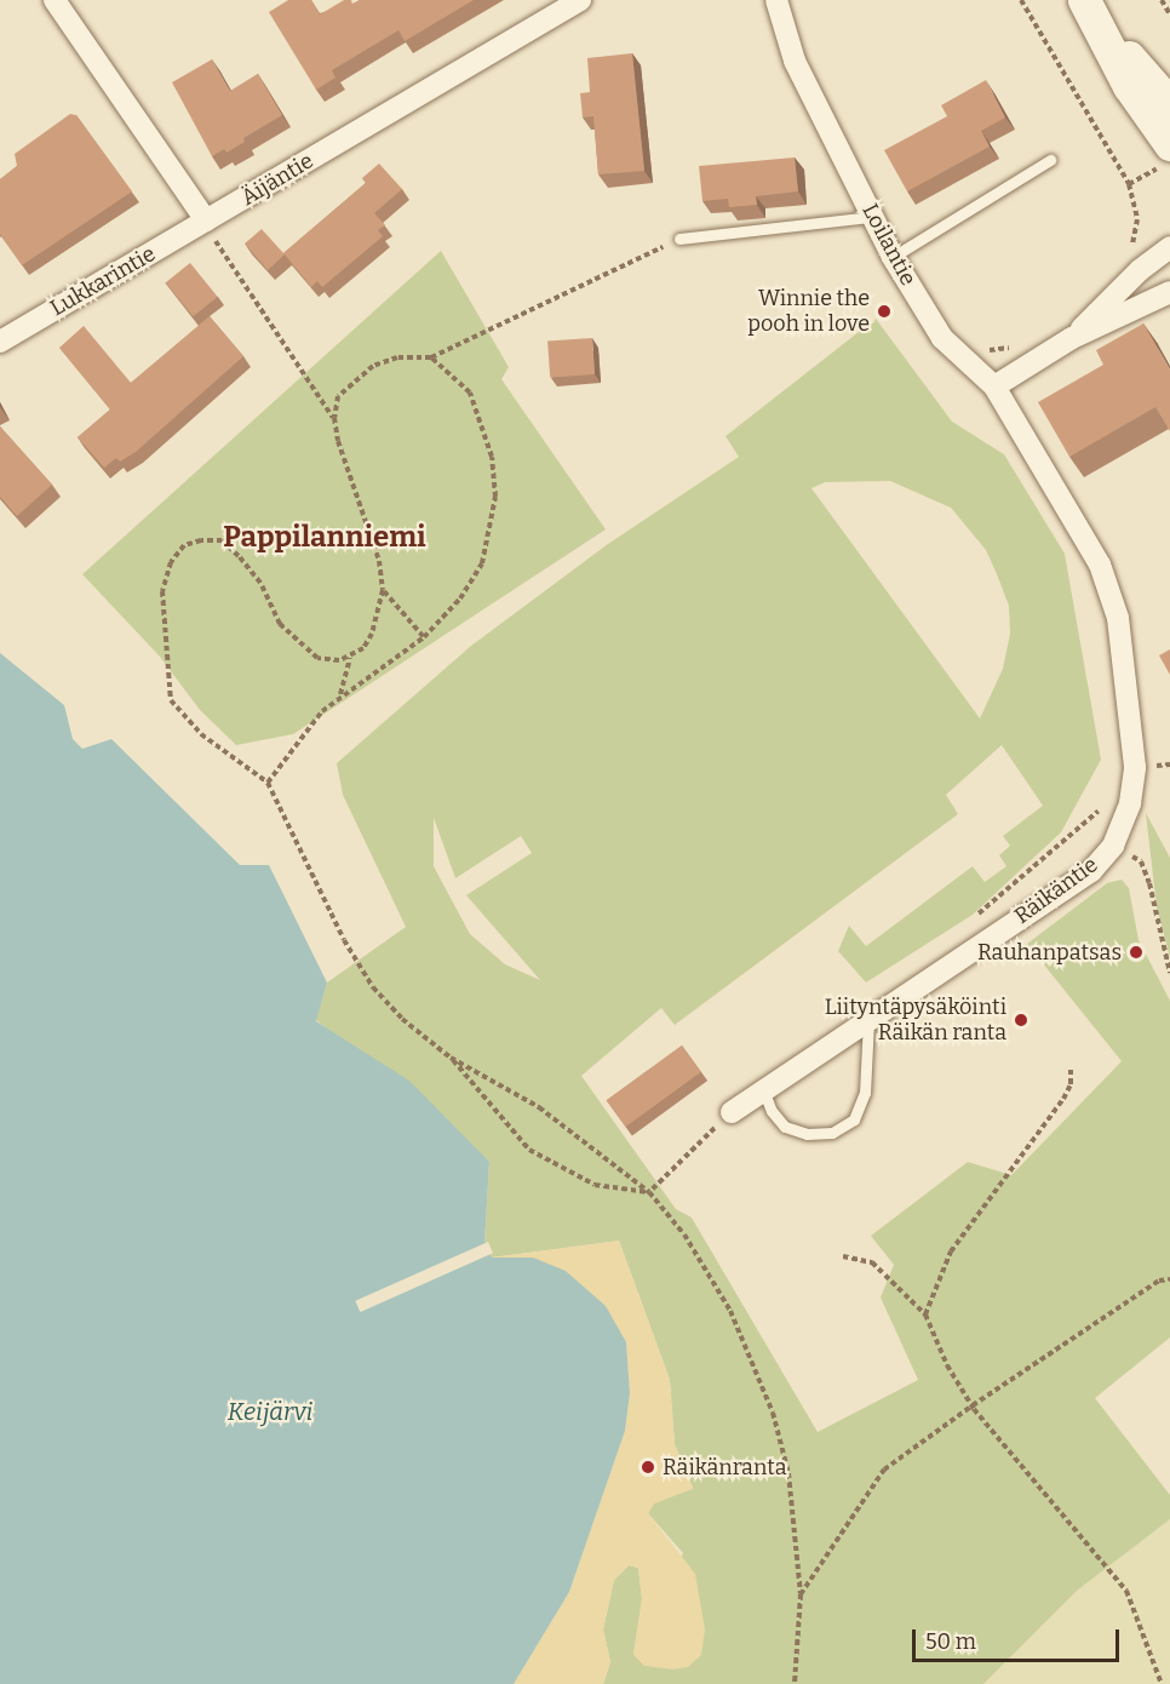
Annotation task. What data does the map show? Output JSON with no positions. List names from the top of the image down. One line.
{"streets":{"street":["Äijäntie","Loilantie","Lukkarintie","Räikäntie"]},"crossings":[["Äijäntie","Lukkarintie"],["Loilantie","Räikäntie"]],"districts":["Pappilanniemi"],"water":["Keijärvi"],"places":["Winnie the pooh in love","Rauhanpatsas","Liityntäpysäköinti Räikän ranta","Räikänranta"],"scale_bar":"50 m"}
